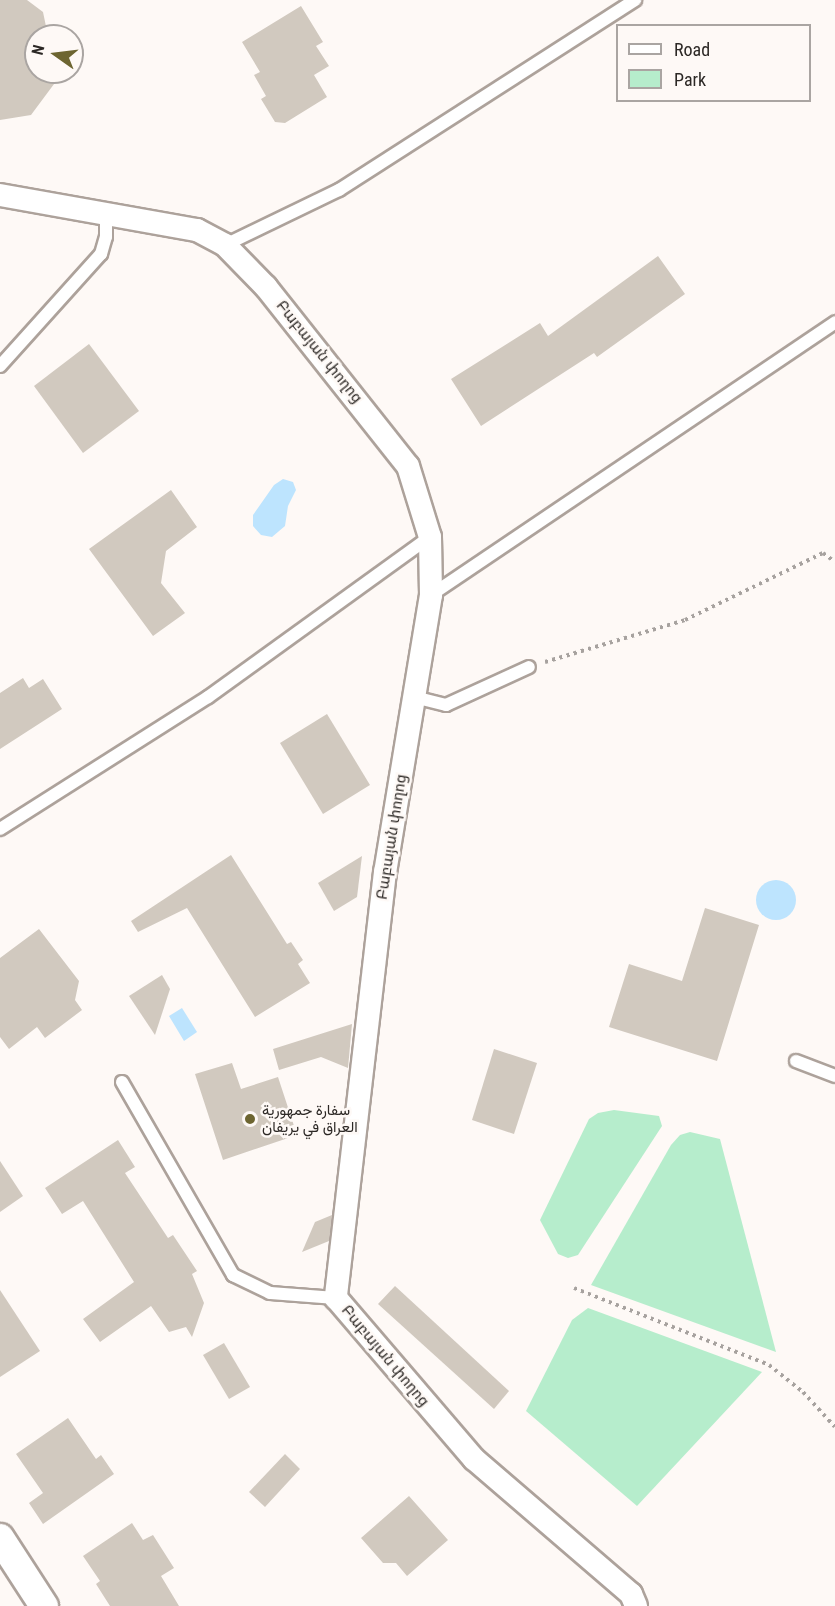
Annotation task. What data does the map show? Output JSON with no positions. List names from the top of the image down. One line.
{"streets":{"street":["Բաբայան փողոց"]},"places":["سفارة جمهورية العراق في يريفان"],"legend":["Road","Park"],"north":"left"}
